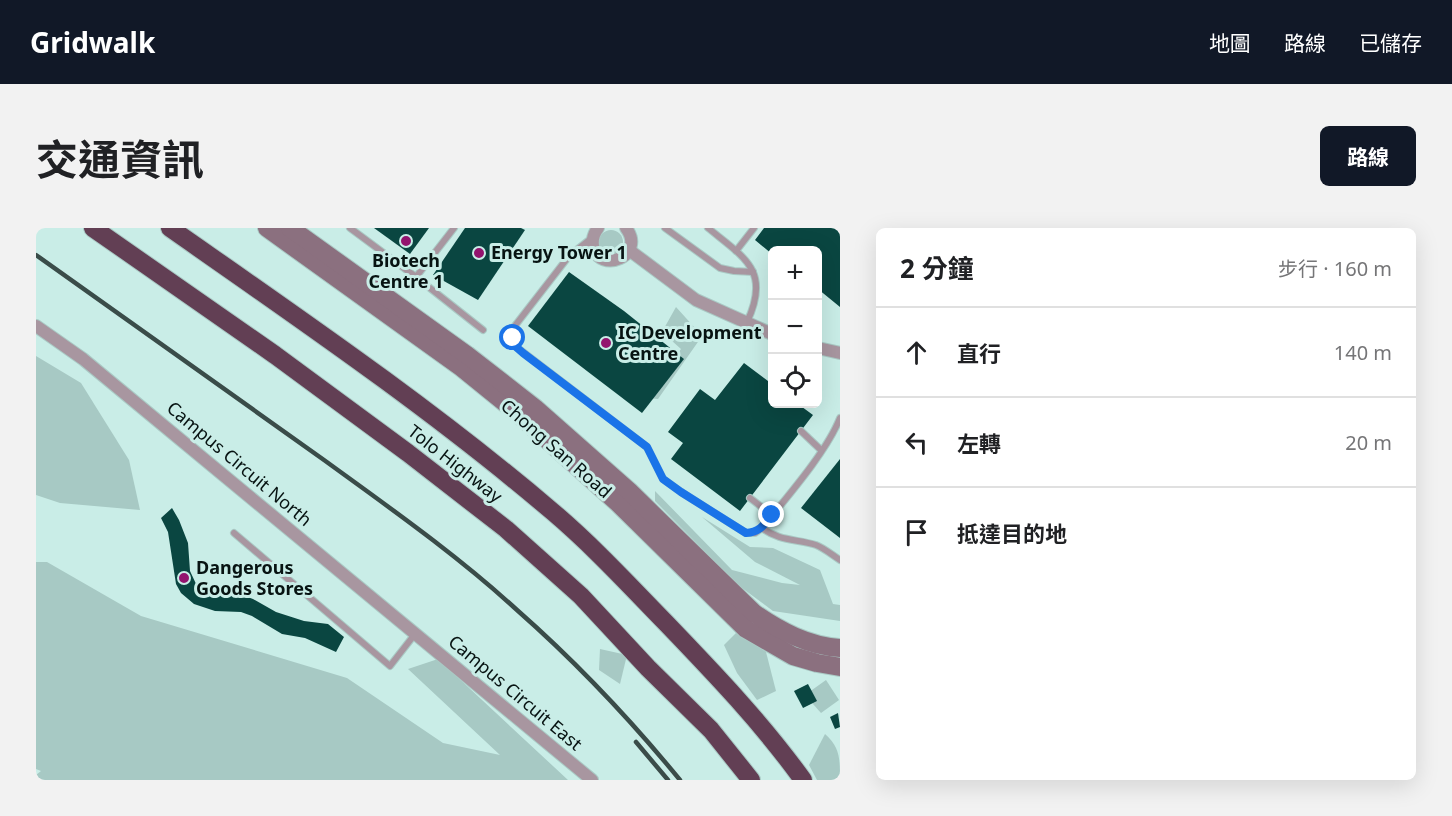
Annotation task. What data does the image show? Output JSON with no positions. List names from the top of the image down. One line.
{"streets":{"highway":["Tolo Highway"],"main road":["Chong San Road"],"street":["Campus Circuit North","Campus Circuit East"]},"crossings":[["Campus Circuit North","Campus Circuit East"]],"places":["Biotech Centre 1","Energy Tower 1","IC Development Centre","Dangerous Goods Stores"],"page":{"header":"Gridwalk","nav":["地圖","路線","已儲存"],"title":"交通資訊","buttons":"路線","heading":["2 分鐘","步行 · 160 m"],"map_buttons":["+","−"],"list":[["直行","140 m"],["左轉","20 m"],"抵達目的地"]}}
